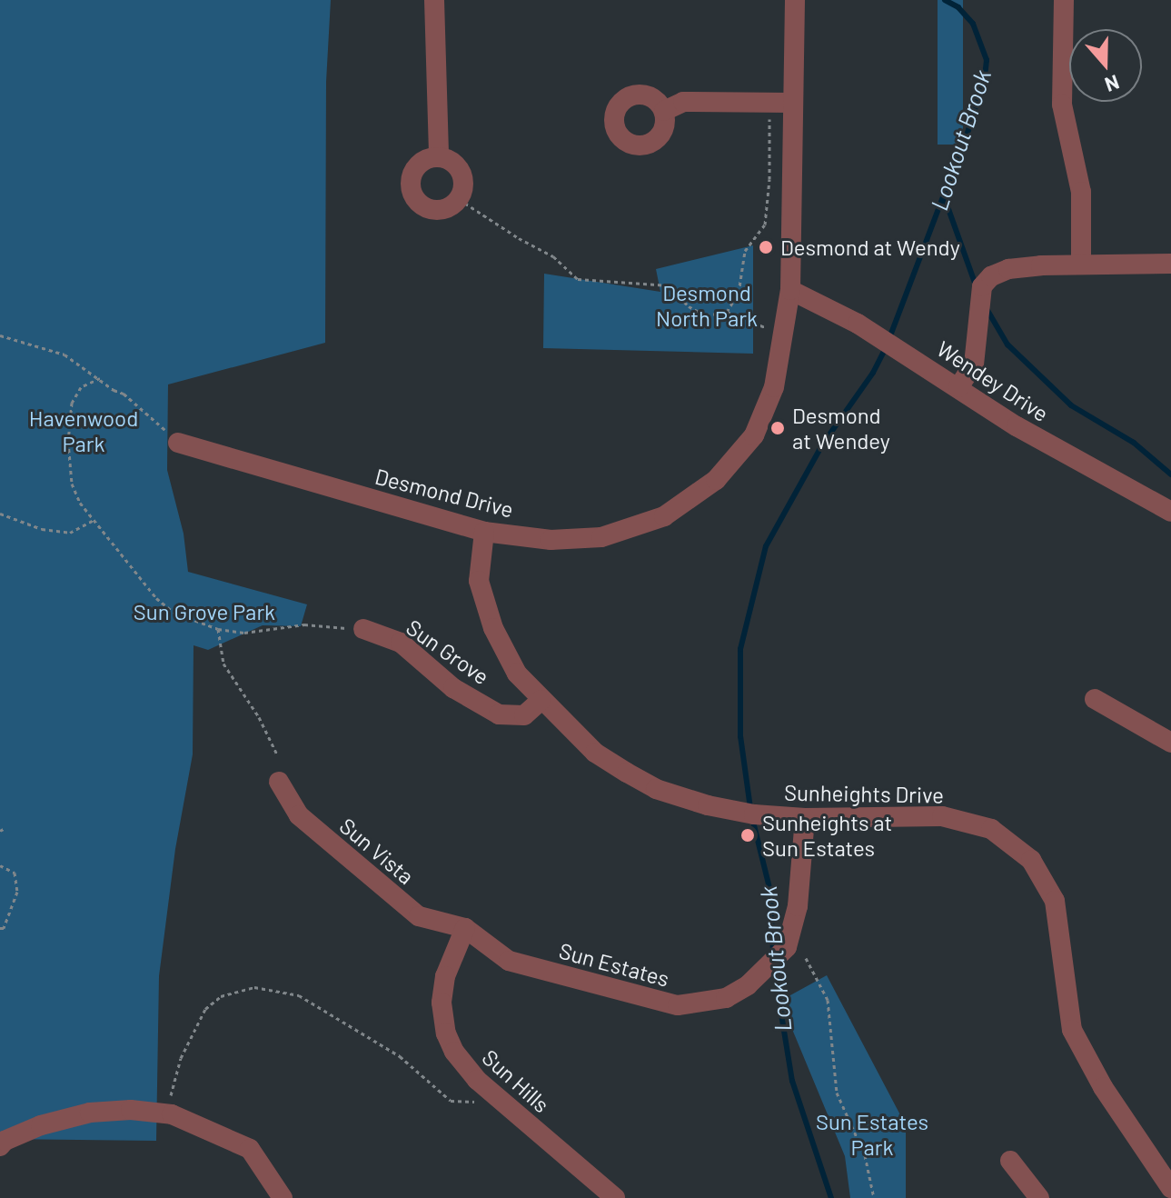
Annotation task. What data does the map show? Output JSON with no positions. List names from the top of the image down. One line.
{"streets":{"street":["Wendey Drive","Desmond Drive","Sun Grove","Sunheights Drive","Sun Vista","Sun Estates","Sun Hills"]},"crossings":[["Wendey Drive","Desmond Drive"],["Desmond Drive","Sunheights Drive"],["Sun Grove","Sunheights Drive"],["Sunheights Drive","Sun Estates"],["Sun Vista","Sun Estates"],["Sun Vista","Sun Hills"],["Sun Estates","Sun Hills"]],"water":["Lookout Brook"],"parks":["Desmond North Park","Havenwood Park","Sun Grove Park","Sun Estates Park"],"places":["Desmond at Wendy","Desmond at Wendey","Sunheights at Sun Estates"],"north":"bottom"}
